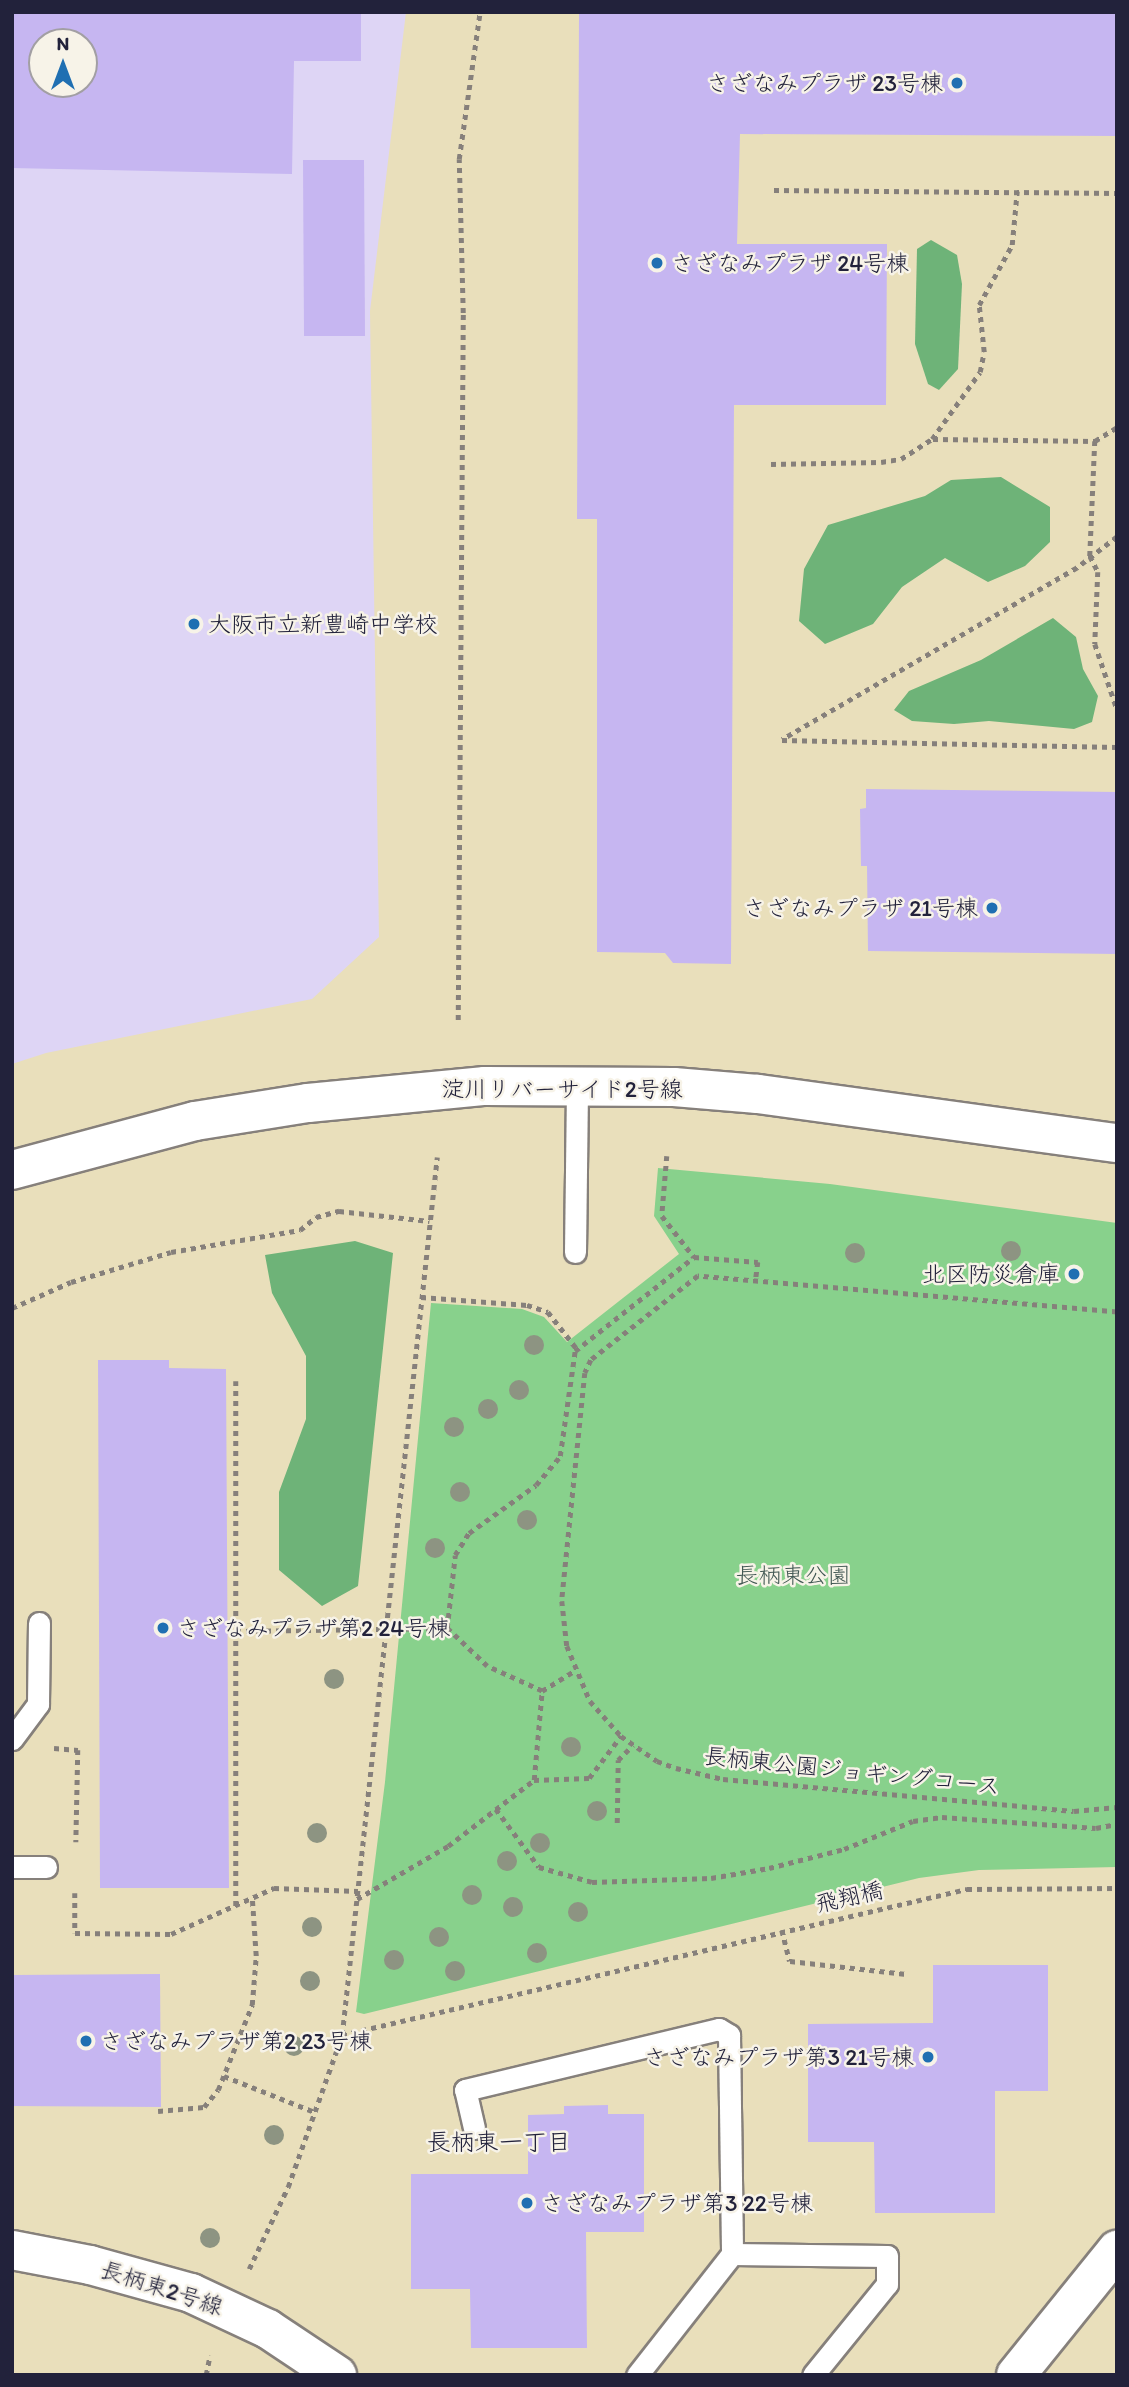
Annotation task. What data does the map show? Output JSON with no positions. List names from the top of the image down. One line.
{"streets":{"street":["淀川リバーサイド2号線","長柄東2号線"],"path":["長柄東公園ジョギングコース","飛翔橋"]},"districts":["長柄東一丁目"],"parks":["長柄東公園"],"places":["さざなみプラザ 23号棟","さざなみプラザ 24号棟","大阪市立新豊崎中学校","さざなみプラザ 21号棟","北区防災倉庫","さざなみプラザ第2 24号棟","さざなみプラザ第2 23号棟","さざなみプラザ第3 21号棟","さざなみプラザ第3 22号棟"],"north":"top"}
